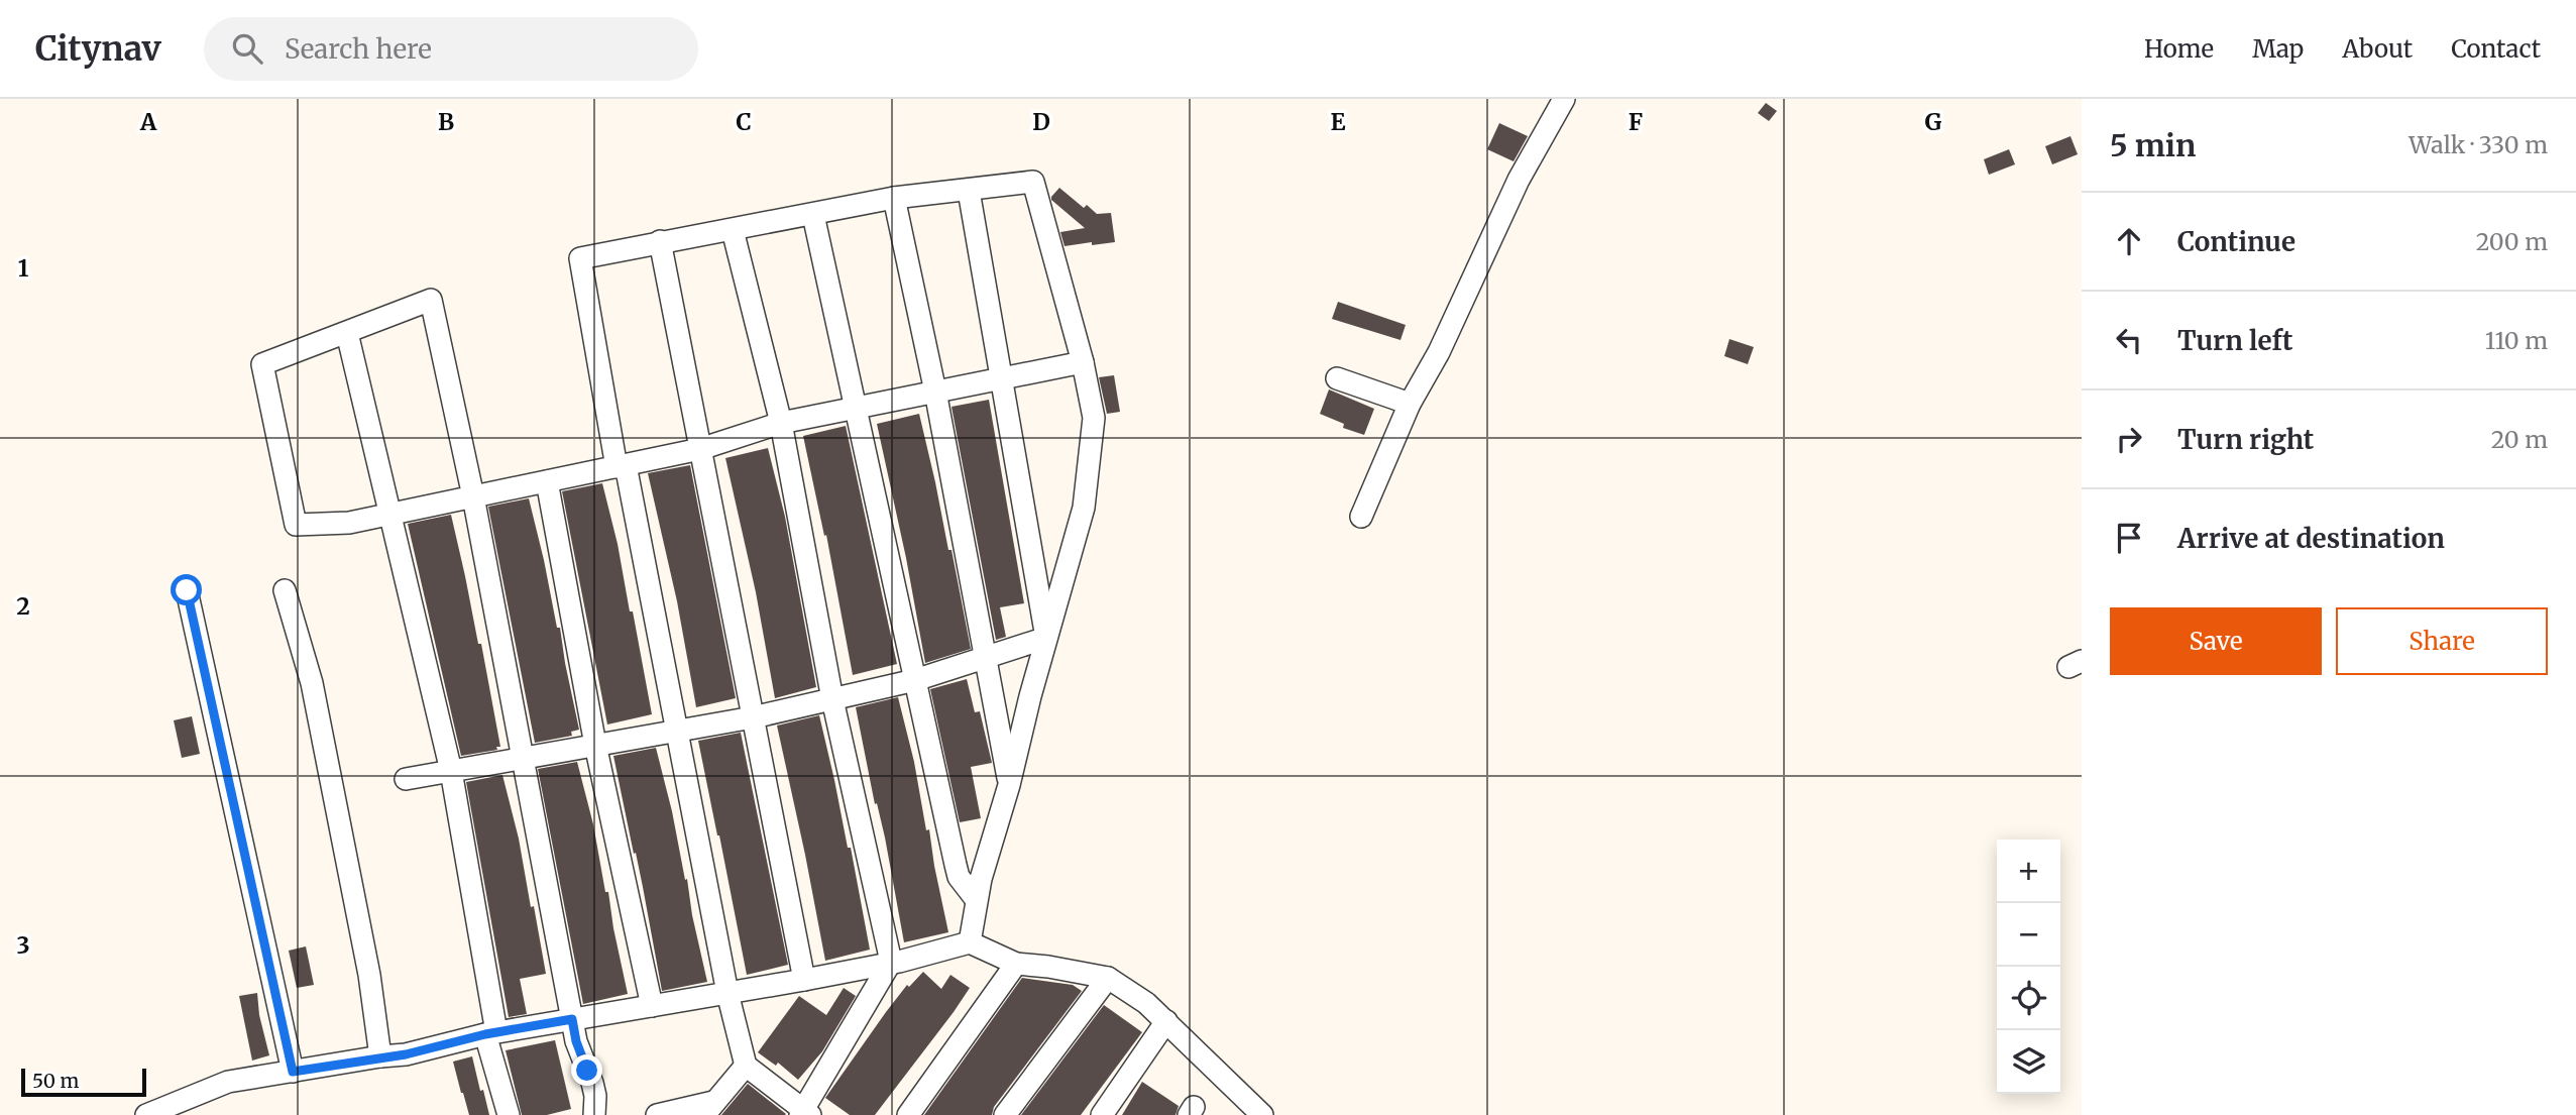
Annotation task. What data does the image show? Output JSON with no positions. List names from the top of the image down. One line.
{"scale_bar":"50 m","page":{"header":"Citynav","search":"Search here","nav":["Home","Map","About","Contact"],"heading":["5 min","Walk · 330 m"],"list":[["Continue","200 m"],["Turn left","110 m"],["Turn right","20 m"],"Arrive at destination"],"buttons":["Save","Share"],"map_buttons":["+","−"],"scale":"50 m"},"grid":{"columns":["A","B","C","D","E","F","G"],"rows":["1","2","3"]}}
